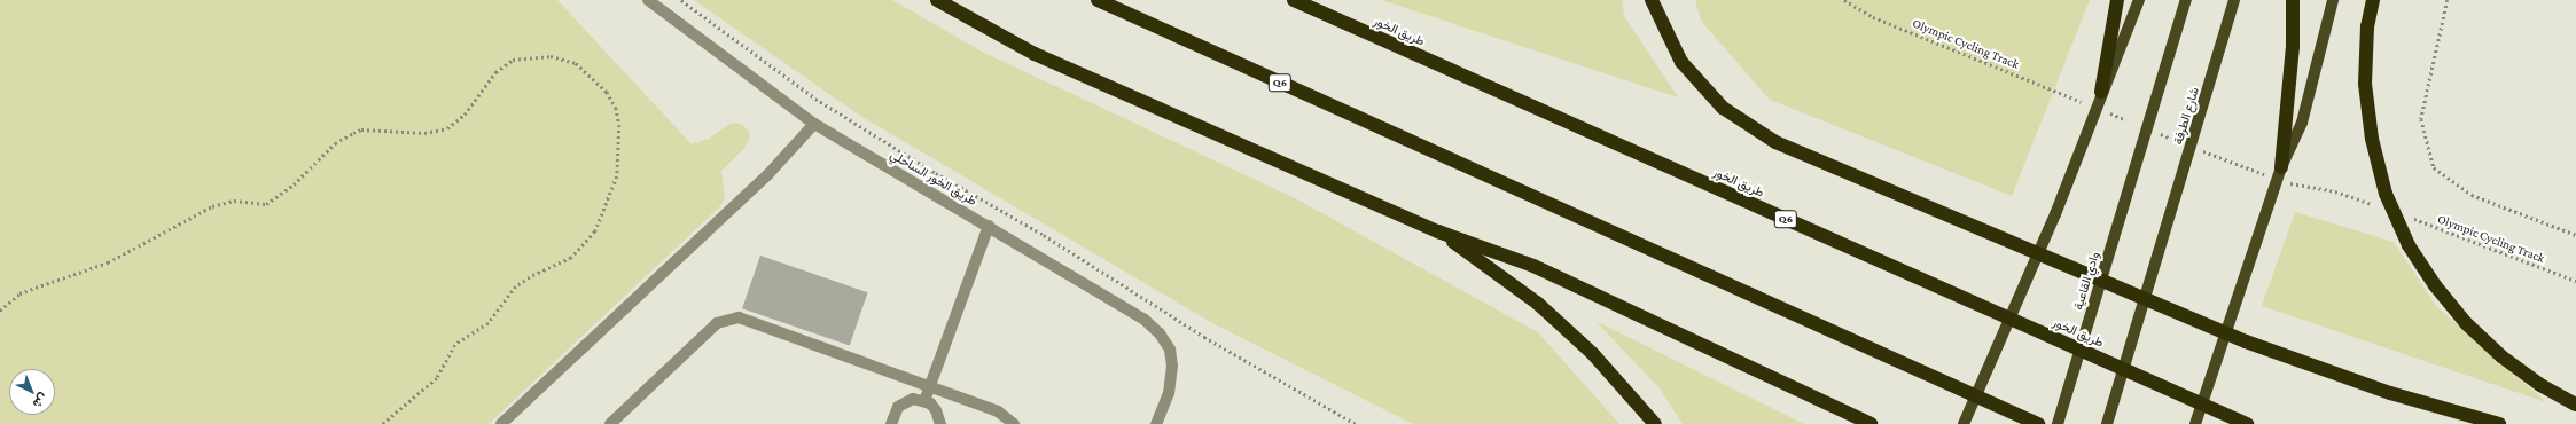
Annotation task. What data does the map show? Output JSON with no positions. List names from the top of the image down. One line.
{"streets":{"highway":["طريق الخور","Q6"],"main road":["شارع الطرفة","وادي القاعية"],"street":["طريق الخور الساحلي"],"path":["Olympic Cycling Track"]},"north":"bottom right"}
